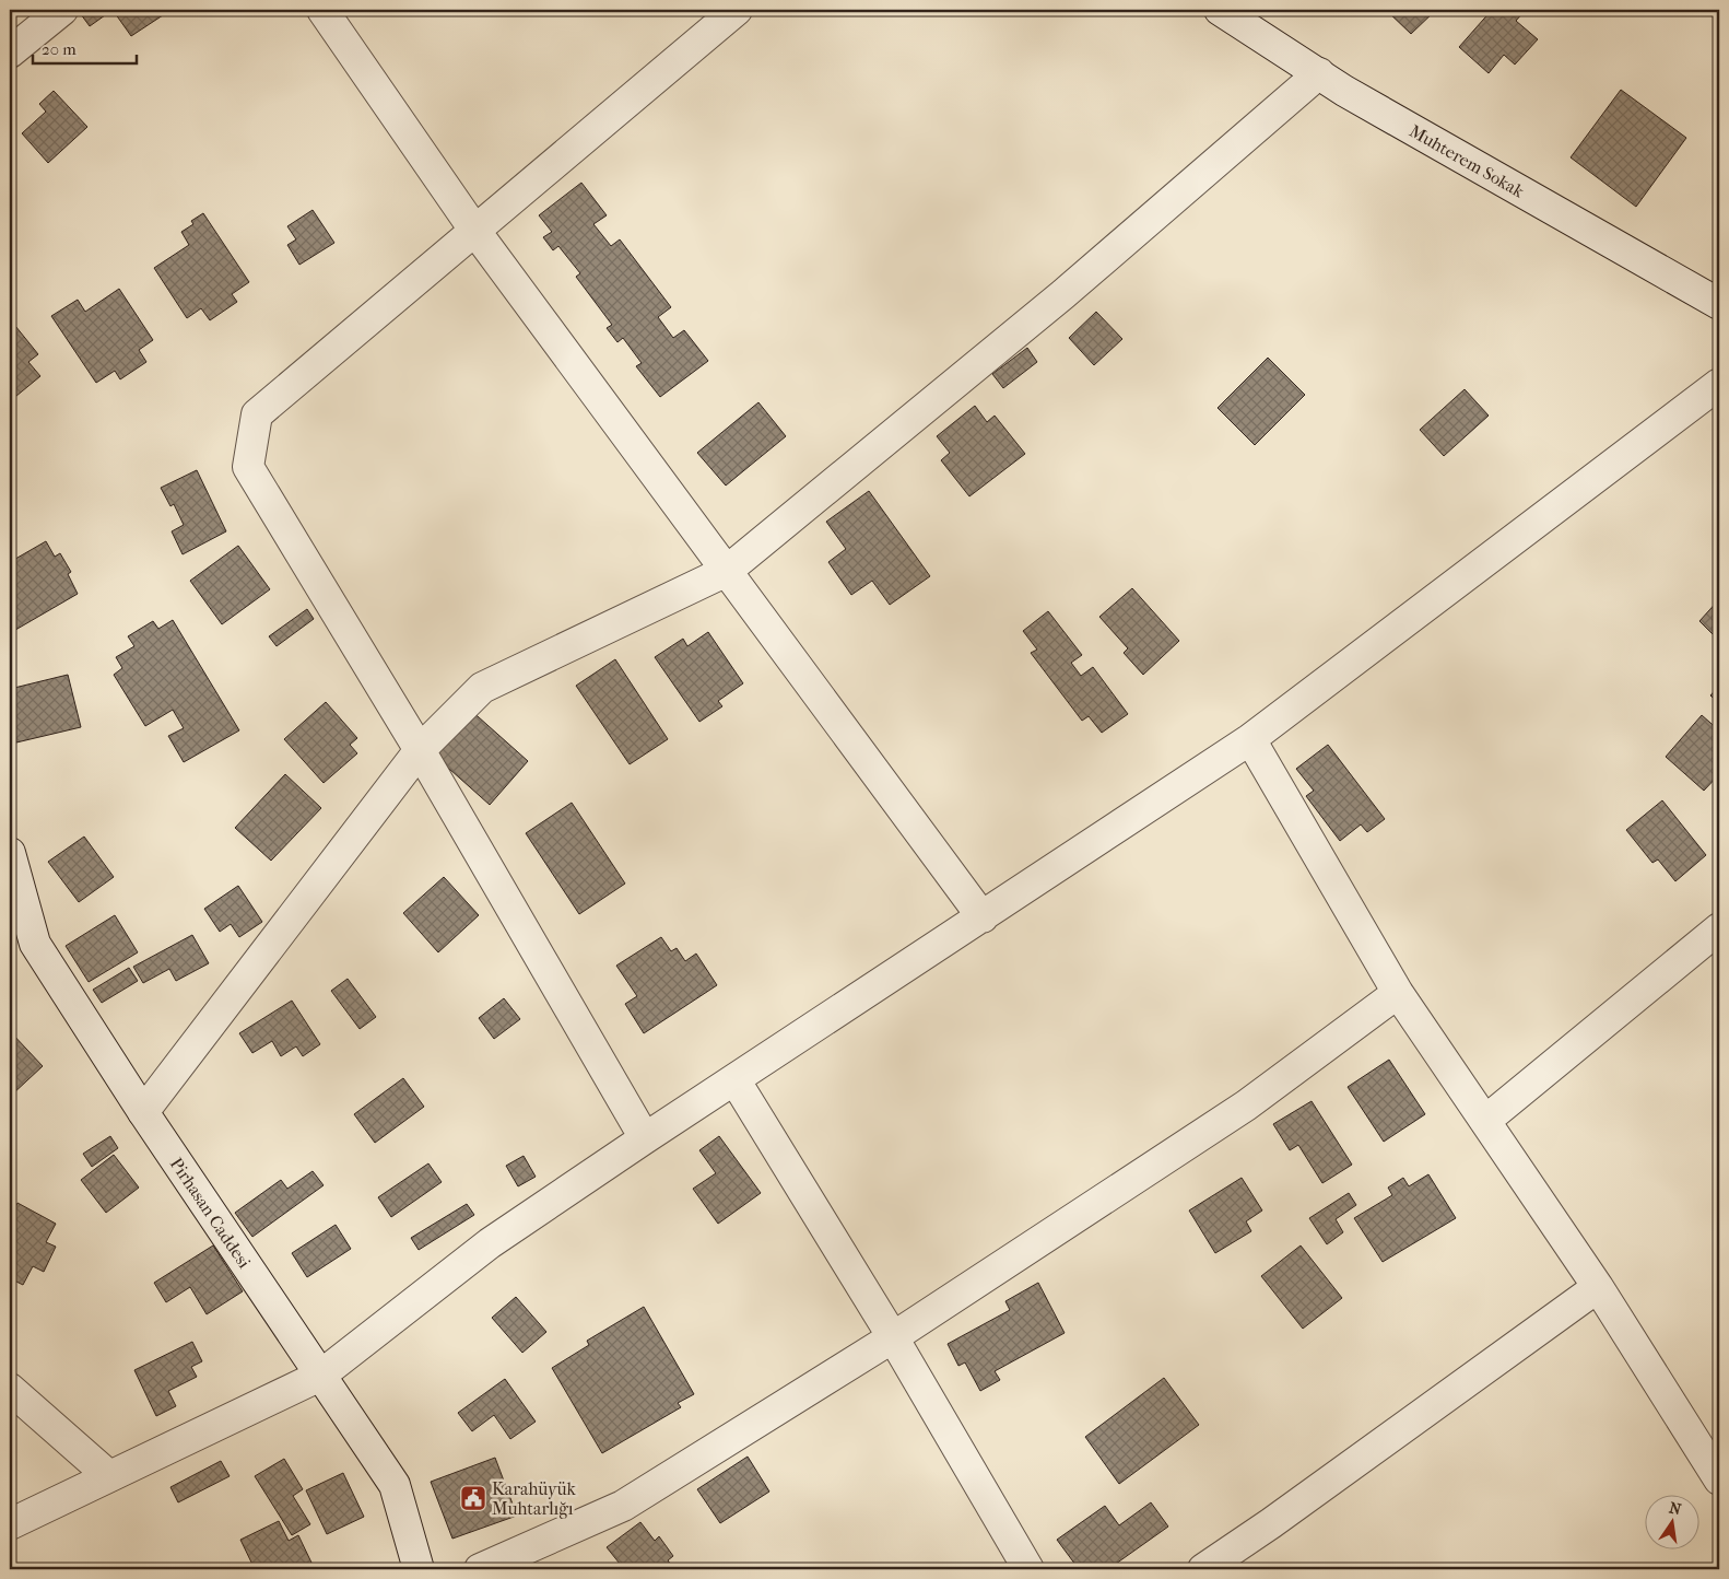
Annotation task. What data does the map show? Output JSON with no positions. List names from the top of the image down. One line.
{"streets":{"street":["Muhterem Sokak","Pirhasan Caddesi"]},"places":{"public building":["Karahüyük Muhtarlığı"]},"scale_bar":"20 m","north":"top"}
